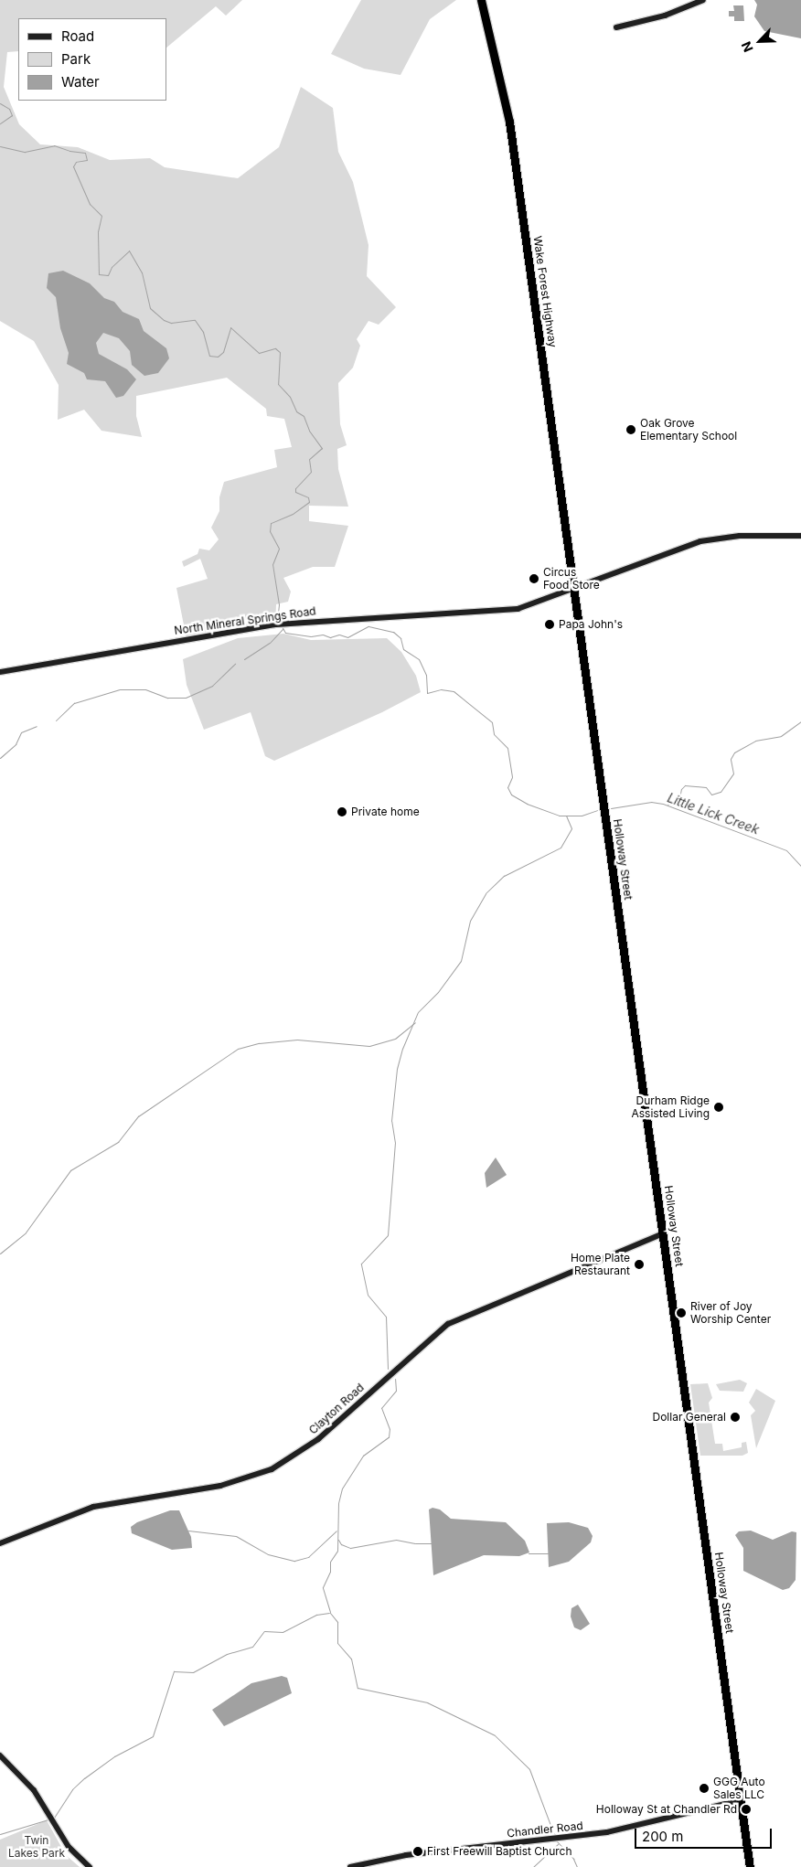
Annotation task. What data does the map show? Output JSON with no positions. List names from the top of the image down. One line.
{"streets":{"highway":["Wake Forest Highway","Holloway Street"],"street":["North Mineral Springs Road","Clayton Road","Chandler Road"]},"crossings":[["Wake Forest Highway","North Mineral Springs Road"],["Wake Forest Highway","Holloway Street"],["North Mineral Springs Road","Holloway Street"],["Holloway Street","Clayton Road"],["Holloway Street","Chandler Road"]],"water":["Little Lick Creek"],"parks":["Twin Lakes Park"],"places":["Oak Grove Elementary School","Circus Food Store","Papa John's","Private home","Durham Ridge Assisted Living","Home Plate Restaurant","River of Joy Worship Center","Dollar General","GGG Auto Sales LLC","Holloway St at Chandler Rd","First Freewill Baptist Church"],"legend":["Road","Park","Water"],"scale_bar":"200 m","north":"bottom left"}
